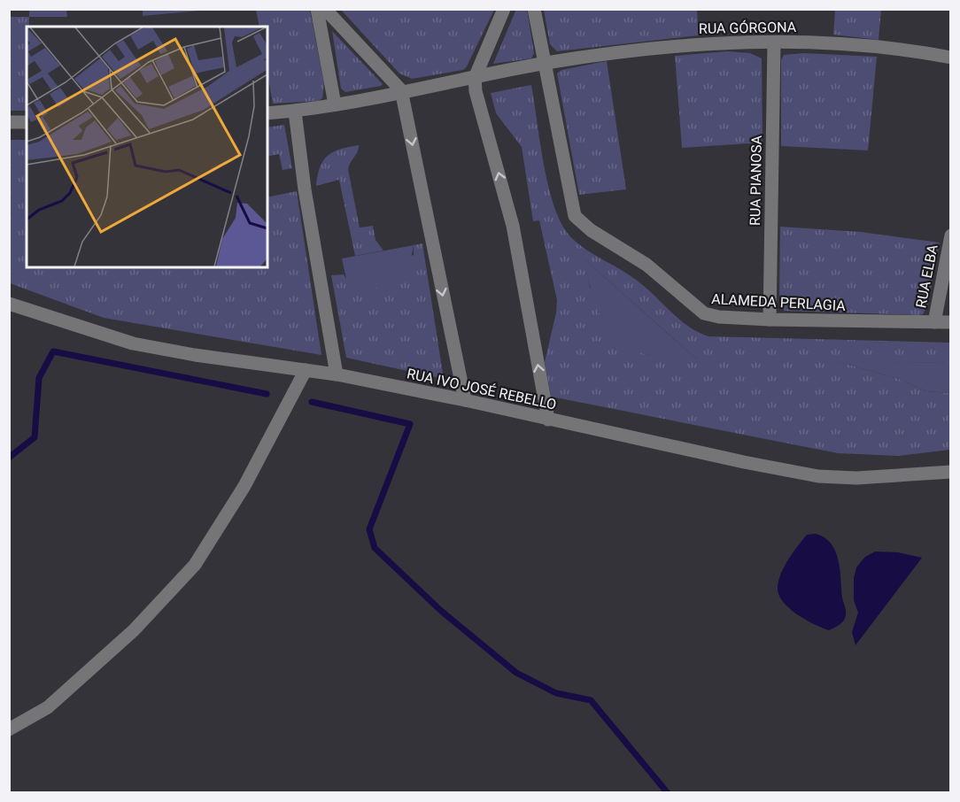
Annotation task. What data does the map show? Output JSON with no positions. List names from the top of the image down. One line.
{"streets":{"street":["RUA GÓRGONA","RUA PIANOSA","RUA ELBA","ALAMEDA PERLAGIA","RUA IVO JOSÉ REBELLO"]},"crossings":[["RUA GÓRGONA","RUA PIANOSA"],["RUA GÓRGONA","ALAMEDA PERLAGIA"],["RUA PIANOSA","ALAMEDA PERLAGIA"],["RUA ELBA","ALAMEDA PERLAGIA"]]}
